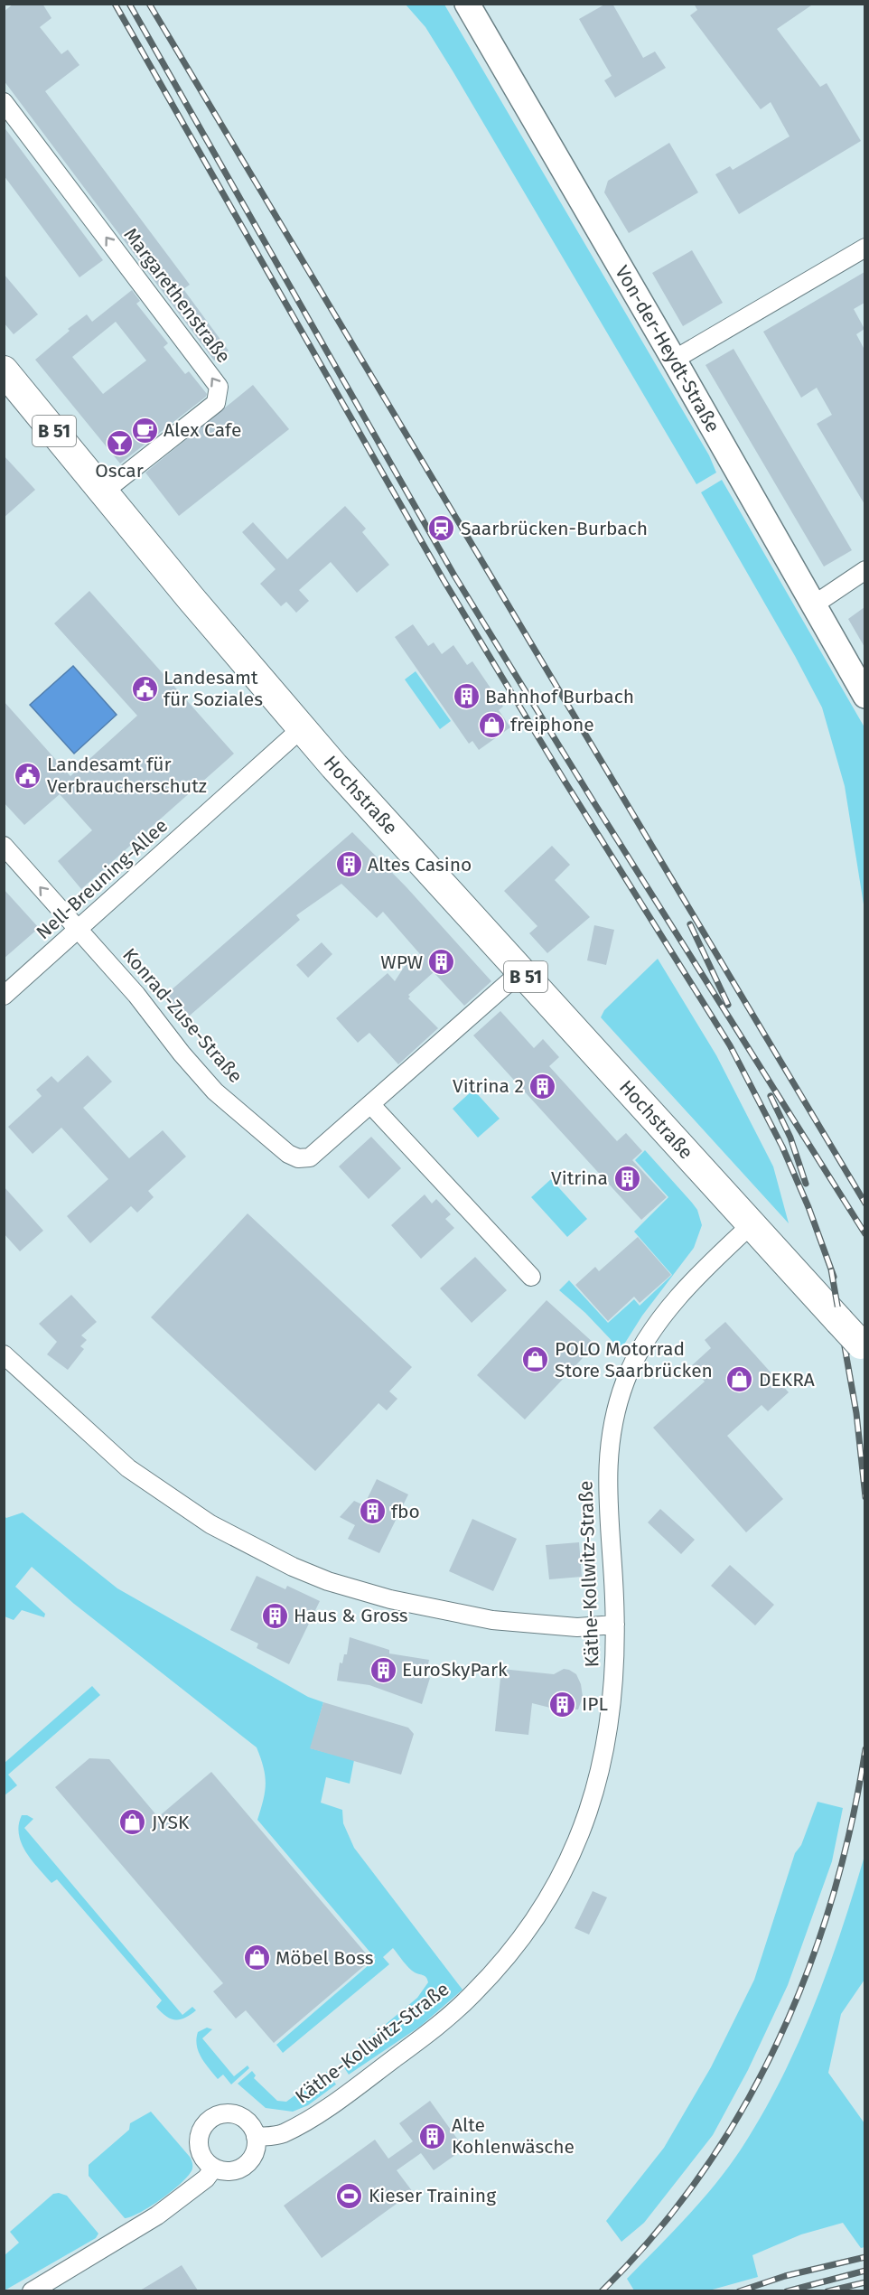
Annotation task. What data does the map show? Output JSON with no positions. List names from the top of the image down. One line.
{"streets":{"main road":["Von-der-Heydt-Straße","B 51","Hochstraße"],"street":["Margarethenstraße","Nell-Breuning-Allee","Konrad-Zuse-Straße","Käthe-Kollwitz-Straße"]},"crossings":[["Margarethenstraße","Hochstraße"],["Hochstraße","Nell-Breuning-Allee"],["Hochstraße","Konrad-Zuse-Straße"],["Hochstraße","Käthe-Kollwitz-Straße"],["Nell-Breuning-Allee","Konrad-Zuse-Straße"]],"places":{"cafe":["Alex Cafe"],"bar":["Oscar"],"station":["Saarbrücken-Burbach"],"public building":["Landesamt für Soziales","Landesamt für Verbraucherschutz"],"building":["Bahnhof Burbach","Altes Casino","WPW","Vitrina 2","Vitrina","fbo","Haus & Gross","EuroSkyPark","IPL","Alte Kohlenwäsche"],"shop":["freiphone","POLO Motorrad Store Saarbrücken","DEKRA","JYSK","Möbel Boss"],"sports":["Kieser Training"]}}
